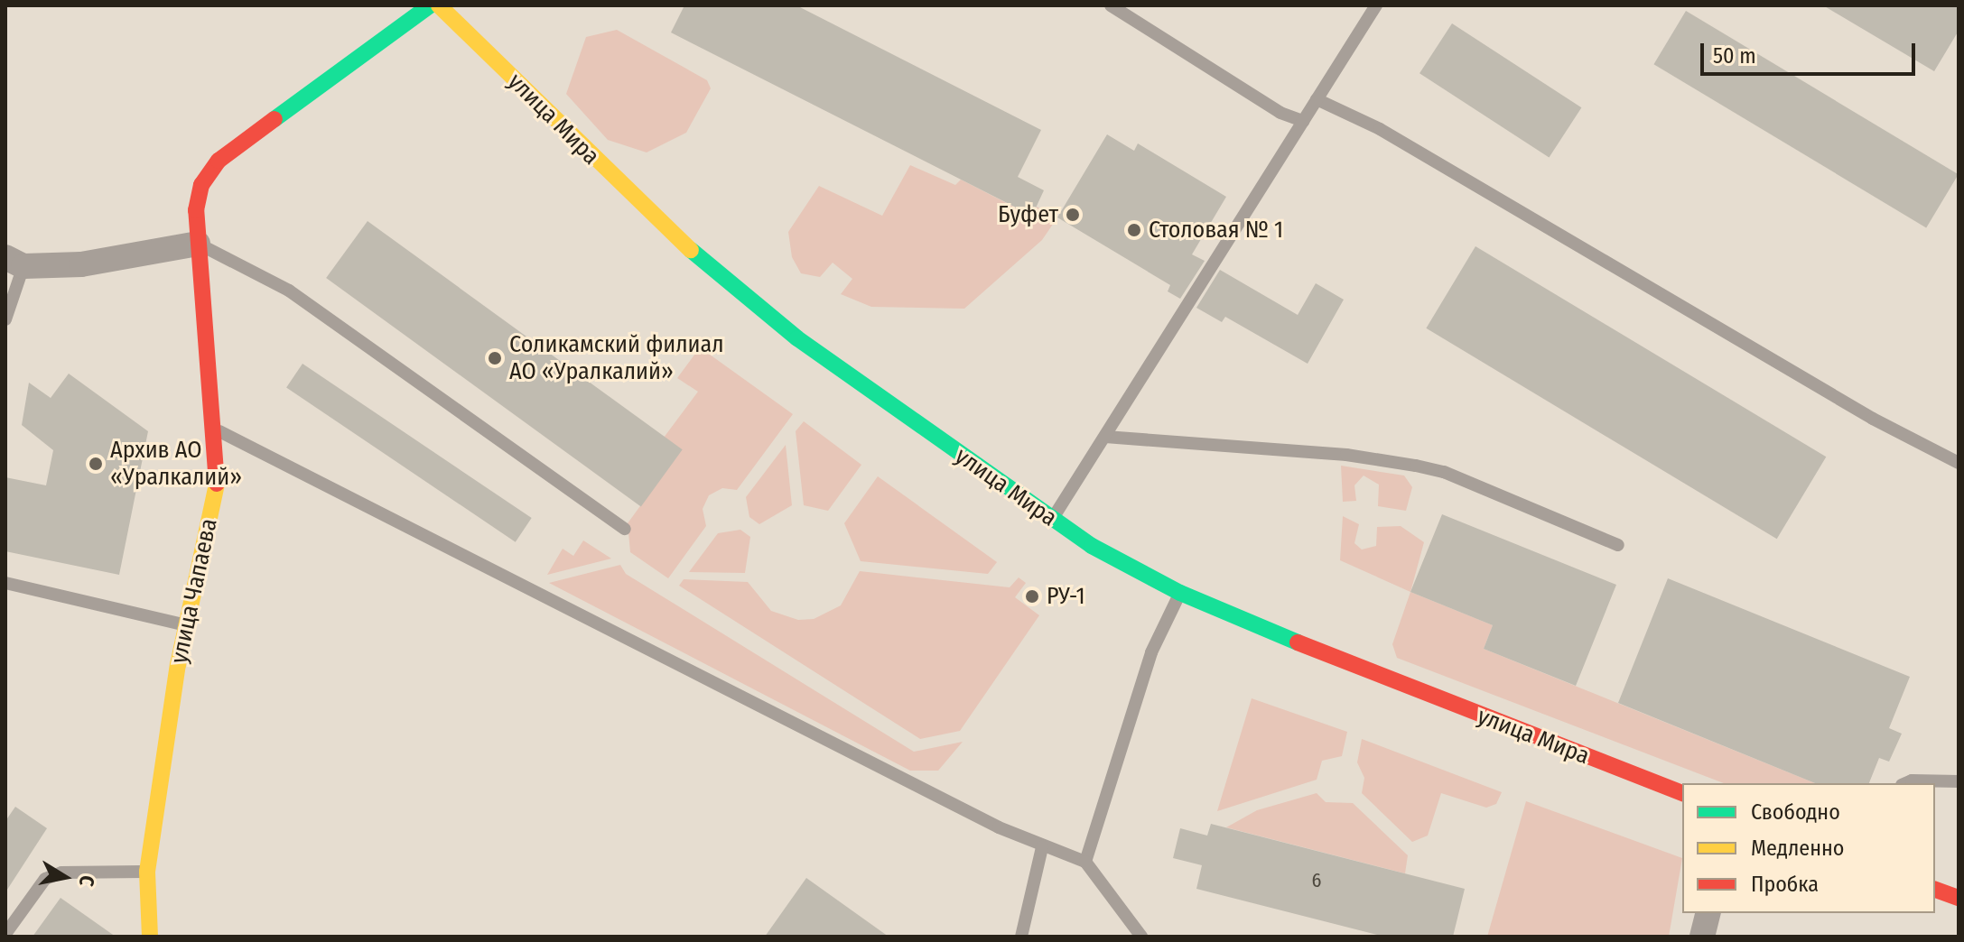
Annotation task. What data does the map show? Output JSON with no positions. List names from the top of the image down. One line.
{"streets":{"main road":["улица Мира","улица Чапаева"]},"places":["Буфет","Столовая № 1","Соликамский филиал АО «Уралкалий»","Архив АО «Уралкалий»","РУ-1"],"house_numbers":["6"],"legend":["Свободно","Медленно","Пробка"],"scale_bar":"50 m","north":"right"}
